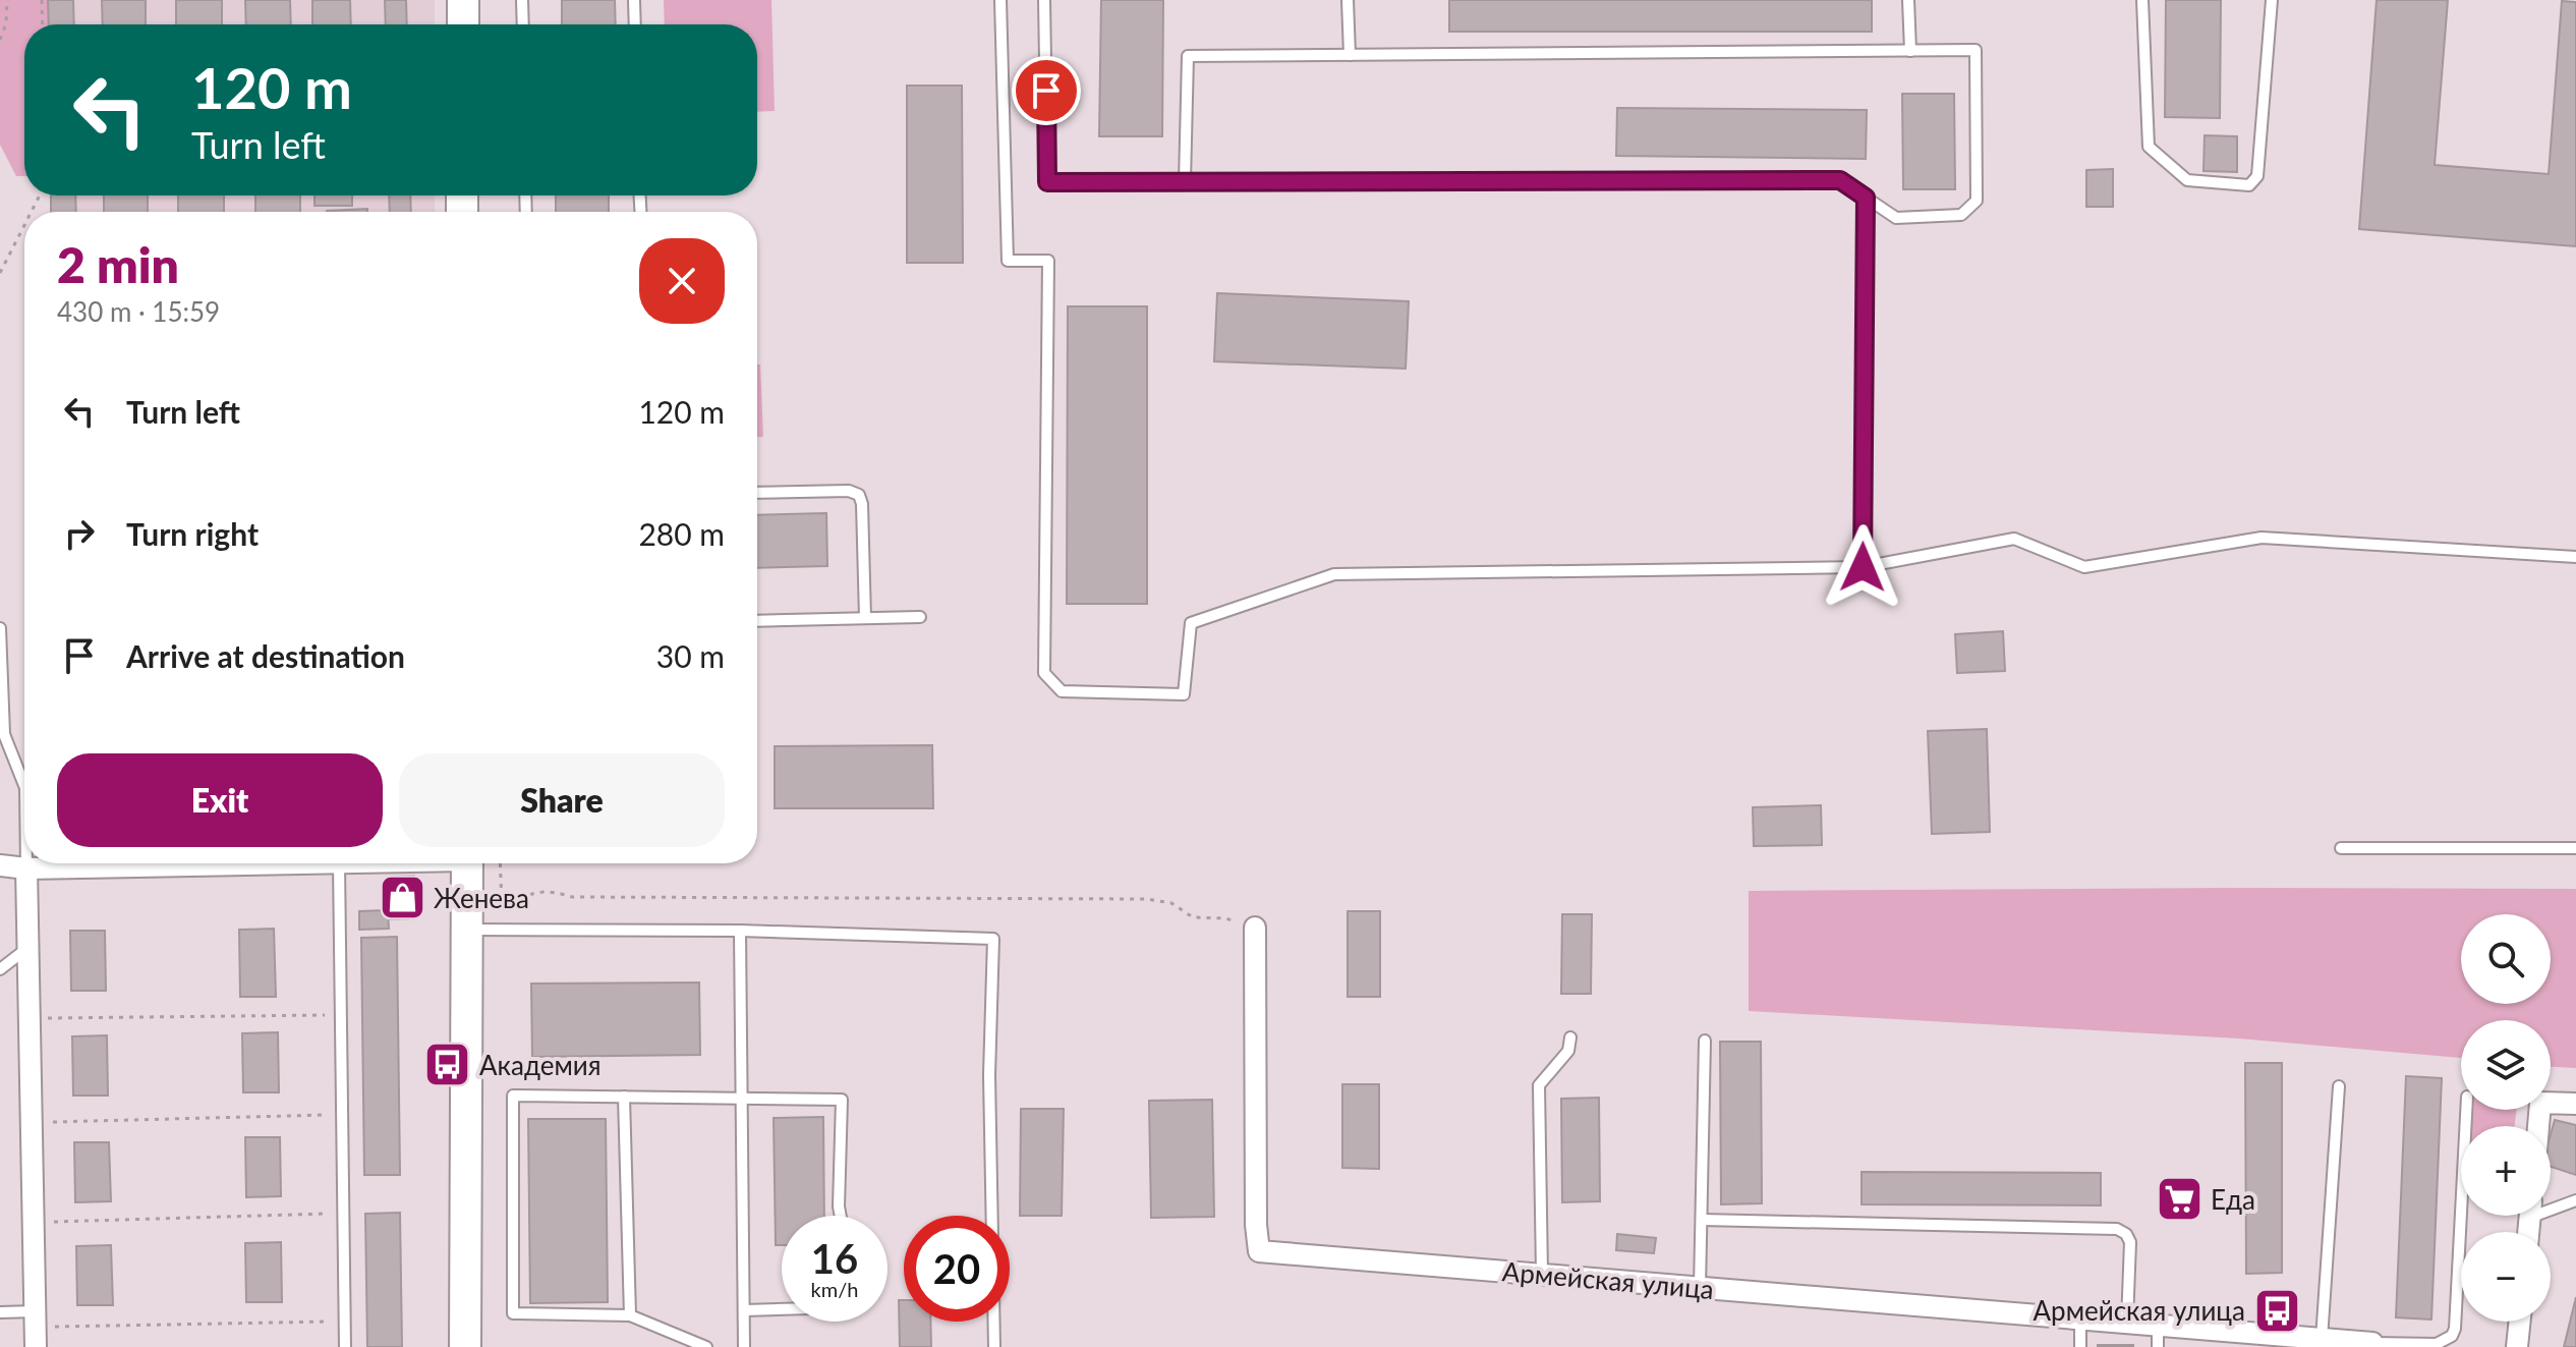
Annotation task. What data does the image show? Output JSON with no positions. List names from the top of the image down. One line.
{"streets":{"street":["Армейская улица"]},"places":{"shop":["Женева"],"bus stop":["Академия","Армейская улица"],"supermarket":["Еда"]},"page":{"turn":["120 m","Turn left"],"heading":["2 min","430 m · 15:59"],"list":[{"name":"Turn left","value":"120 m"},{"name":"Turn right","value":"280 m"},{"name":"Arrive at destination","value":"30 m"}],"buttons":["Exit","Share"],"map_buttons":["+","−"],"speed":"16 km/h","limit":"20"}}
